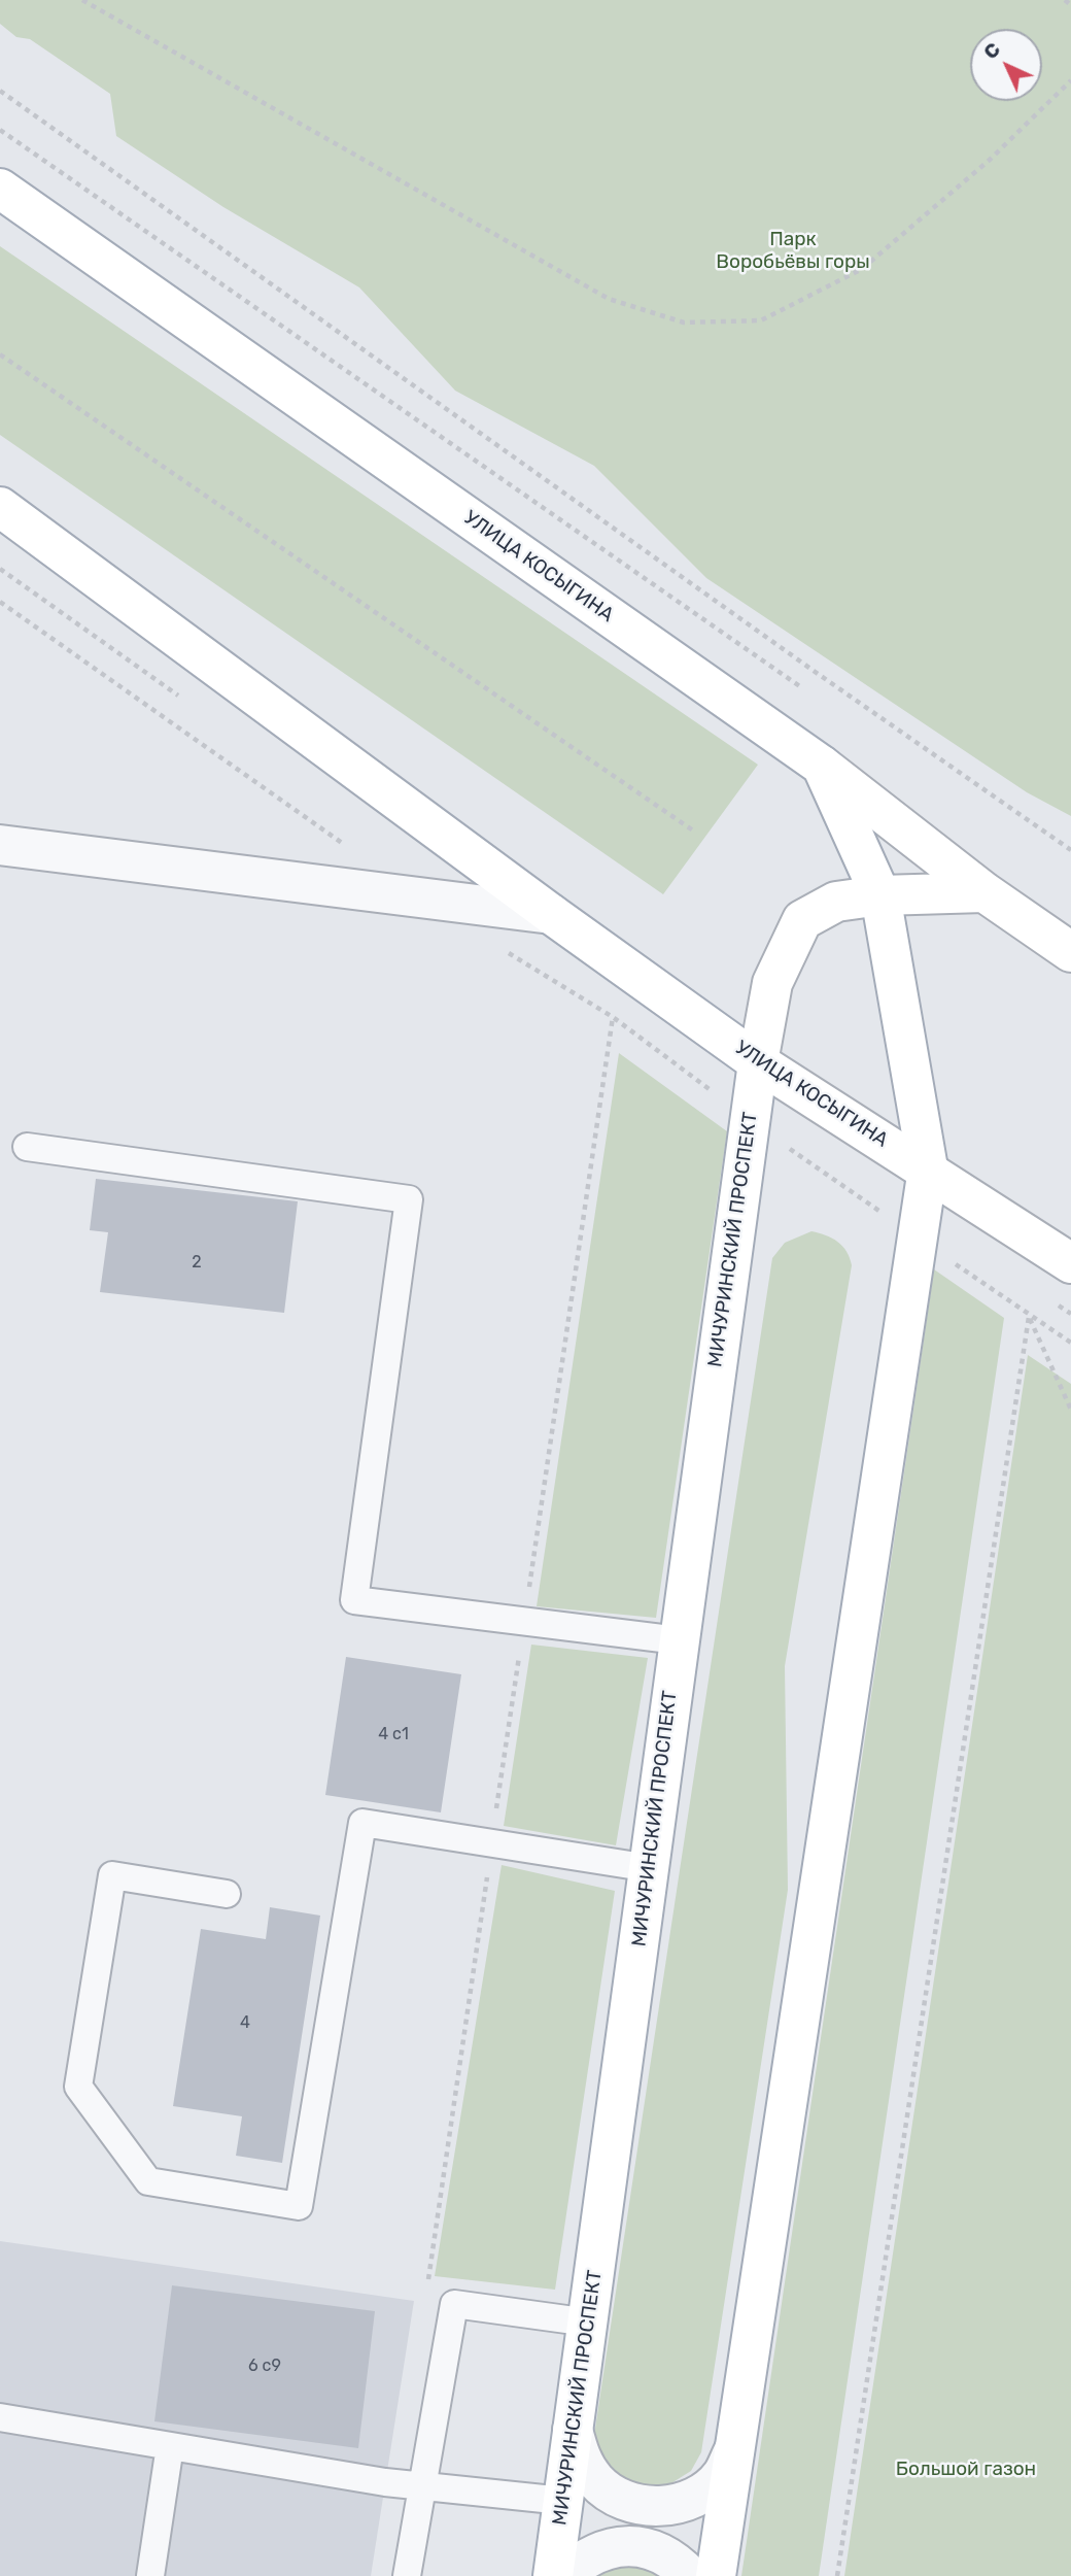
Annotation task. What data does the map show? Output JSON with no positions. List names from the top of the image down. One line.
{"streets":{"main road":["УЛИЦА КОСЫГИНА","МИЧУРИНСКИЙ ПРОСПЕКТ"]},"crossings":[["УЛИЦА КОСЫГИНА","МИЧУРИНСКИЙ ПРОСПЕКТ"]],"parks":["Парк Воробьёвы горы","Большой газон"],"house_numbers":["2","4 с1","4","6 с9"],"north":"top left"}
